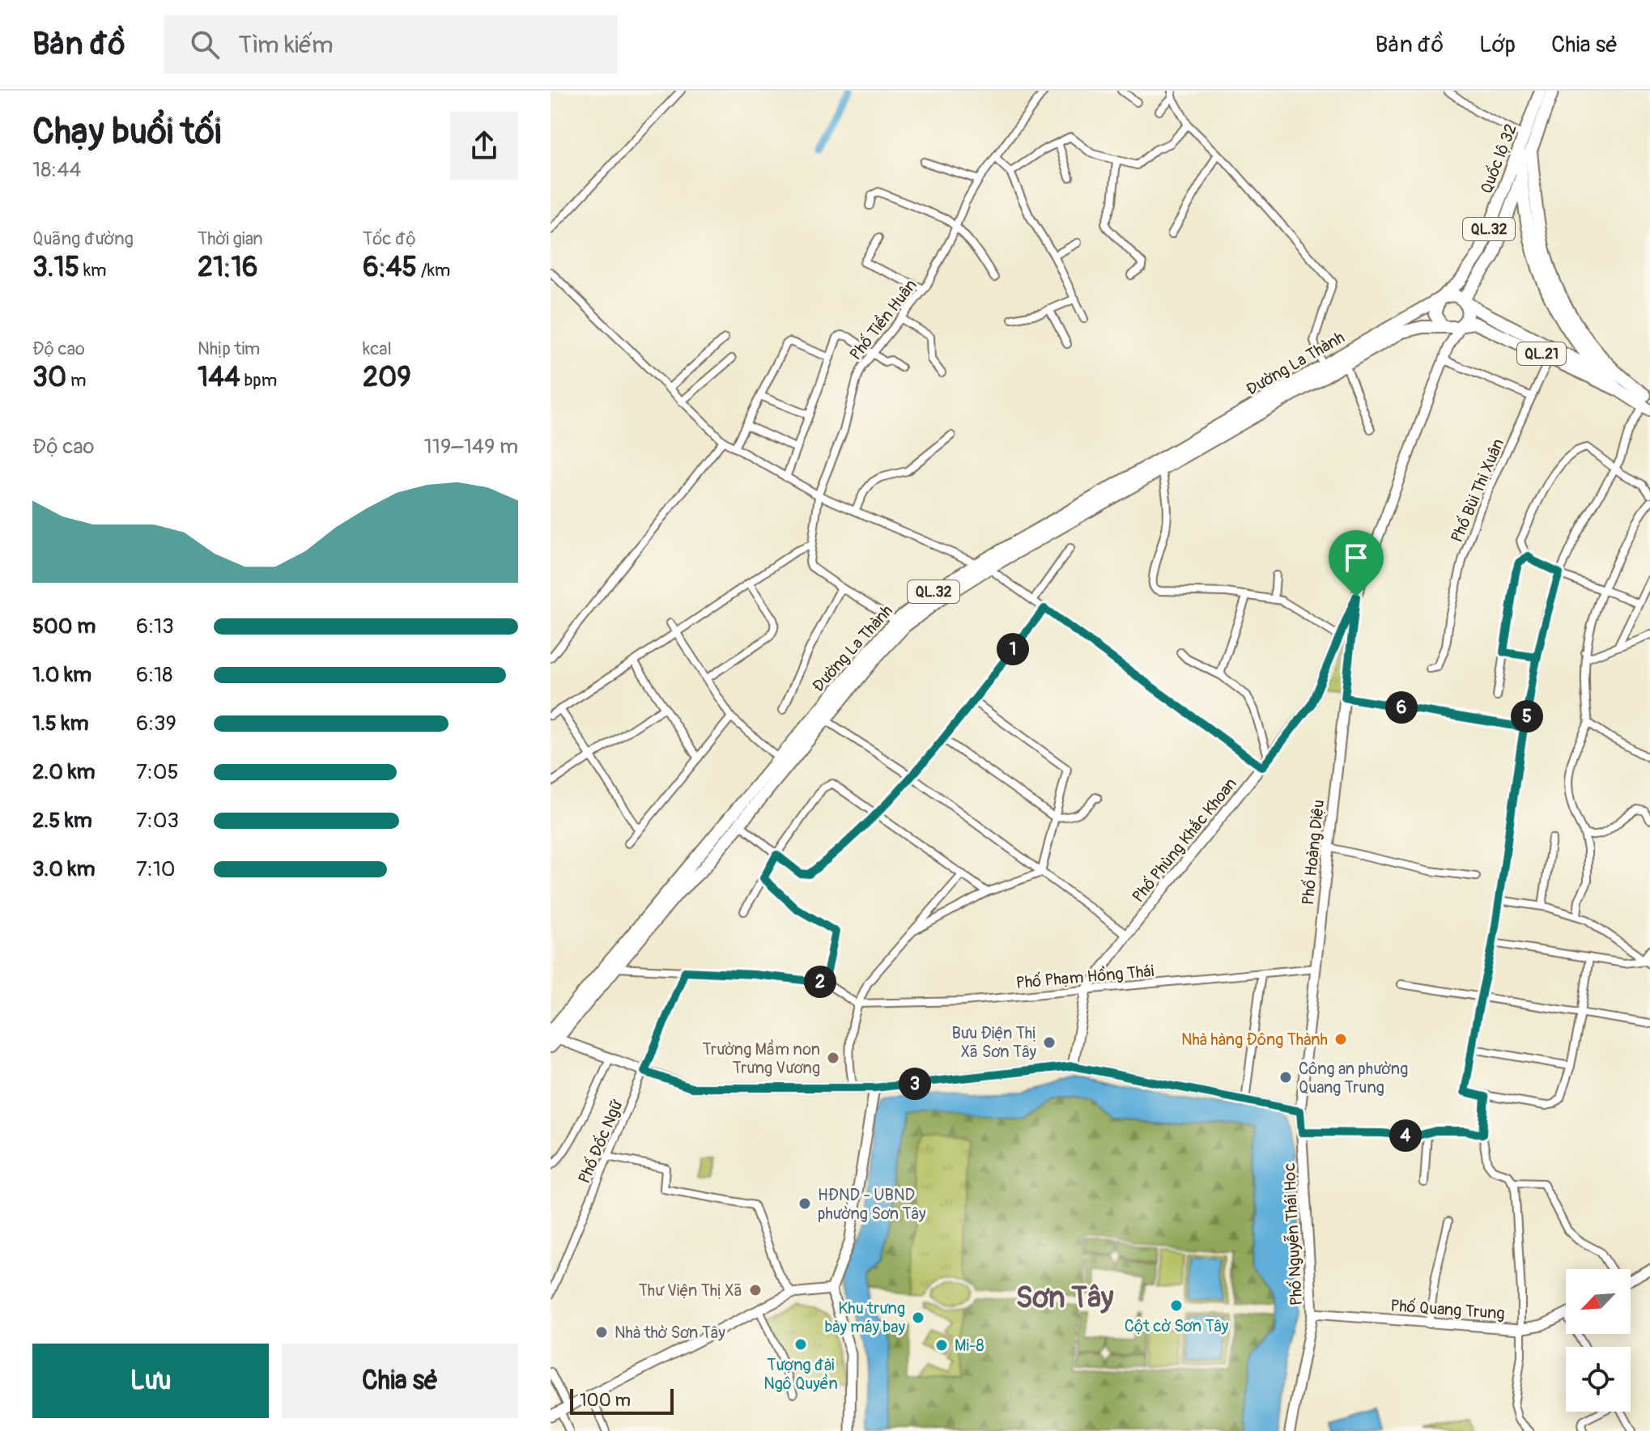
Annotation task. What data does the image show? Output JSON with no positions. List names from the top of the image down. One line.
{"streets":{"highway":["Quốc lộ 32","QL.32","QL.21","Đường La Thành"],"main road":["Phố Phùng Khắc Khoan","Phố Hoàng Diệu","Phố Nguyễn Thái Học","Phố Quang Trung"],"street":["Phố Tiền Huân","Phố Bùi Thị Xuân","Phố Phạm Hồng Thái","Phố Đốc Ngữ"]},"crossings":[["Quốc lộ 32","QL.21"],["Quốc lộ 32","Đường La Thành"],["Phố Tiền Huân","Đường La Thành"],["QL.21","Đường La Thành"],["QL.21","Phố Bùi Thị Xuân"],["Phố Phùng Khắc Khoan","Phố Hoàng Diệu"],["Phố Phùng Khắc Khoan","Phố Phạm Hồng Thái"],["Phố Hoàng Diệu","Phố Phạm Hồng Thái"],["Phố Hoàng Diệu","Phố Nguyễn Thái Học"],["Phố Nguyễn Thái Học","Phố Quang Trung"]],"districts":["Sơn Tây"],"places":["Nhà hàng Đông Thành","Bưu Điện Thị Xã Sơn Tây","Trường Mầm non Trưng Vương","Công an phường Quang Trung","HĐND - UBND phường Sơn Tây","Thư Viện Thị Xã","Cột cờ Sơn Tây","Khu trưng bày máy bay","Nhà thờ Sơn Tây","Tượng đài Ngô Quyền","Mi-8"],"scale_bar":"100 m","north":"bottom left","page":{"header":"Bản đồ","search":"Tìm kiếm","nav":["Bản đồ","Lớp","Chia sẻ"],"heading":["Chạy buổi tối","18:44"],"stats":[["Quãng đường","3.15 km"],["Thời gian","21:16"],["Tốc độ","6:45 /km"],["Độ cao","30 m"],["Nhịp tim","144 bpm"],["kcal","209"]],"chart":["Độ cao","119–149 m"],"list":[{"name":"500 m","note":"6:13"},{"name":"1.0 km","note":"6:18"},{"name":"1.5 km","note":"6:39"},{"name":"2.0 km","note":"7:05"},{"name":"2.5 km","note":"7:03"},{"name":"3.0 km","note":"7:10"}],"pins":["1","6","5","2","3","4"],"buttons":["Lưu","Chia sẻ"],"scale":"100 m"}}
